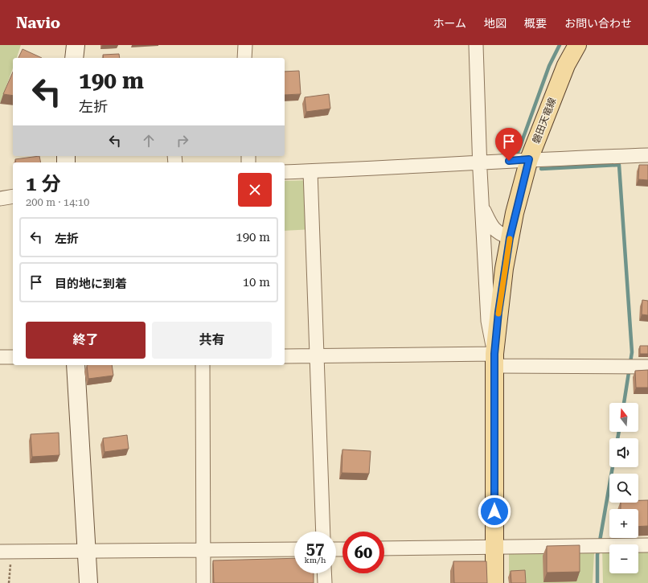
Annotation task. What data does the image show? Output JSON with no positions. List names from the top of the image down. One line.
{"streets":{"main road":["磐田天竜線"]},"north":"top","page":{"header":"Navio","nav":["ホーム","地図","概要","お問い合わせ"],"turn":["190 m","左折"],"heading":["1 分","200 m · 14:10"],"list":[{"name":"左折","value":"190 m"},{"name":"目的地に到着","value":"10 m"}],"buttons":["終了","共有"],"map_buttons":["+","−"],"speed":"57 km/h","limit":"60"}}
